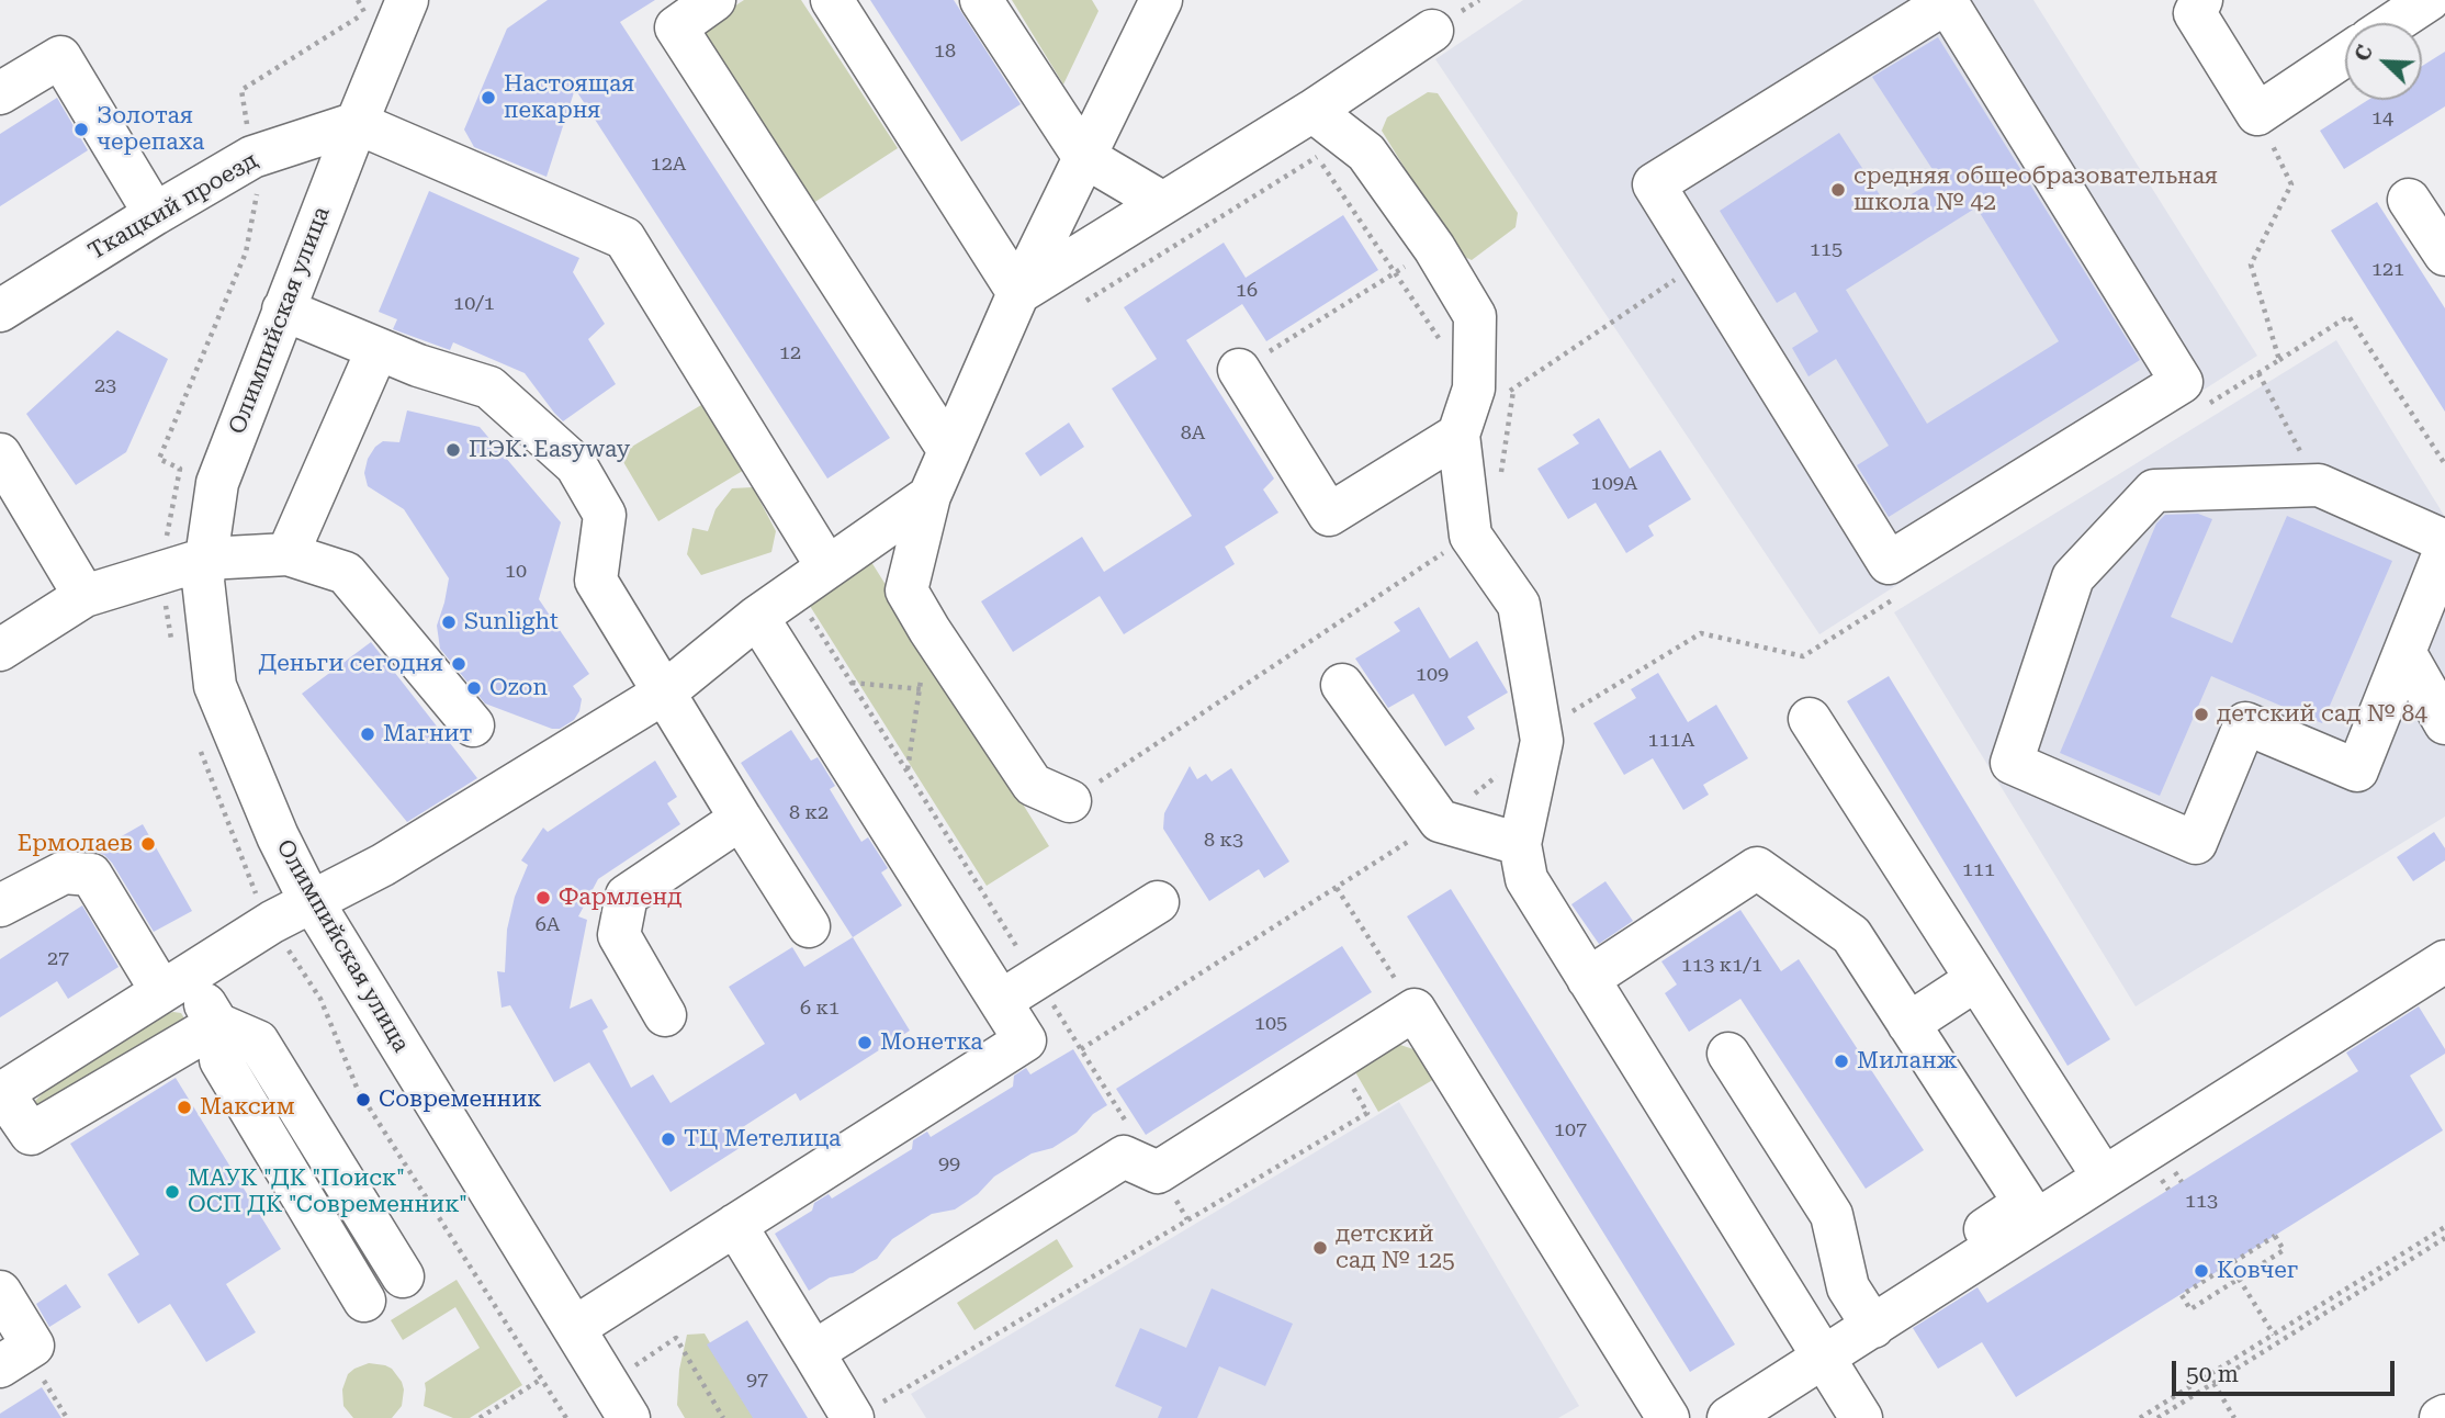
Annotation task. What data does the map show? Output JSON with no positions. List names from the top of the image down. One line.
{"streets":{"street":["Ткацкий проезд","Олимпийская улица"]},"crossings":[["Ткацкий проезд","Олимпийская улица"]],"places":["Настоящая пекарня","Золотая черепаха","средняя общеобразовательная школа № 42","ПЭК: Easyway","Sunlight","Деньги сегодня","Ozon","детский сад № 84","Магнит","Ермолаев","Фармленд","Монетка","Миланж","Современник","Максим","ТЦ Метелица","МАУК \"ДК \"Поиск\" ОСП ДК \"Современник\"","детский сад № 125","Ковчег"],"house_numbers":["18","14","12А","115","121","16","10/1","12","23","8А","109А","10","109","111А","8 к2","8 к3","111","6А","27","113 к1/1","6 к1","105","107","99","113","97"],"scale_bar":"50 m","north":"top left"}
